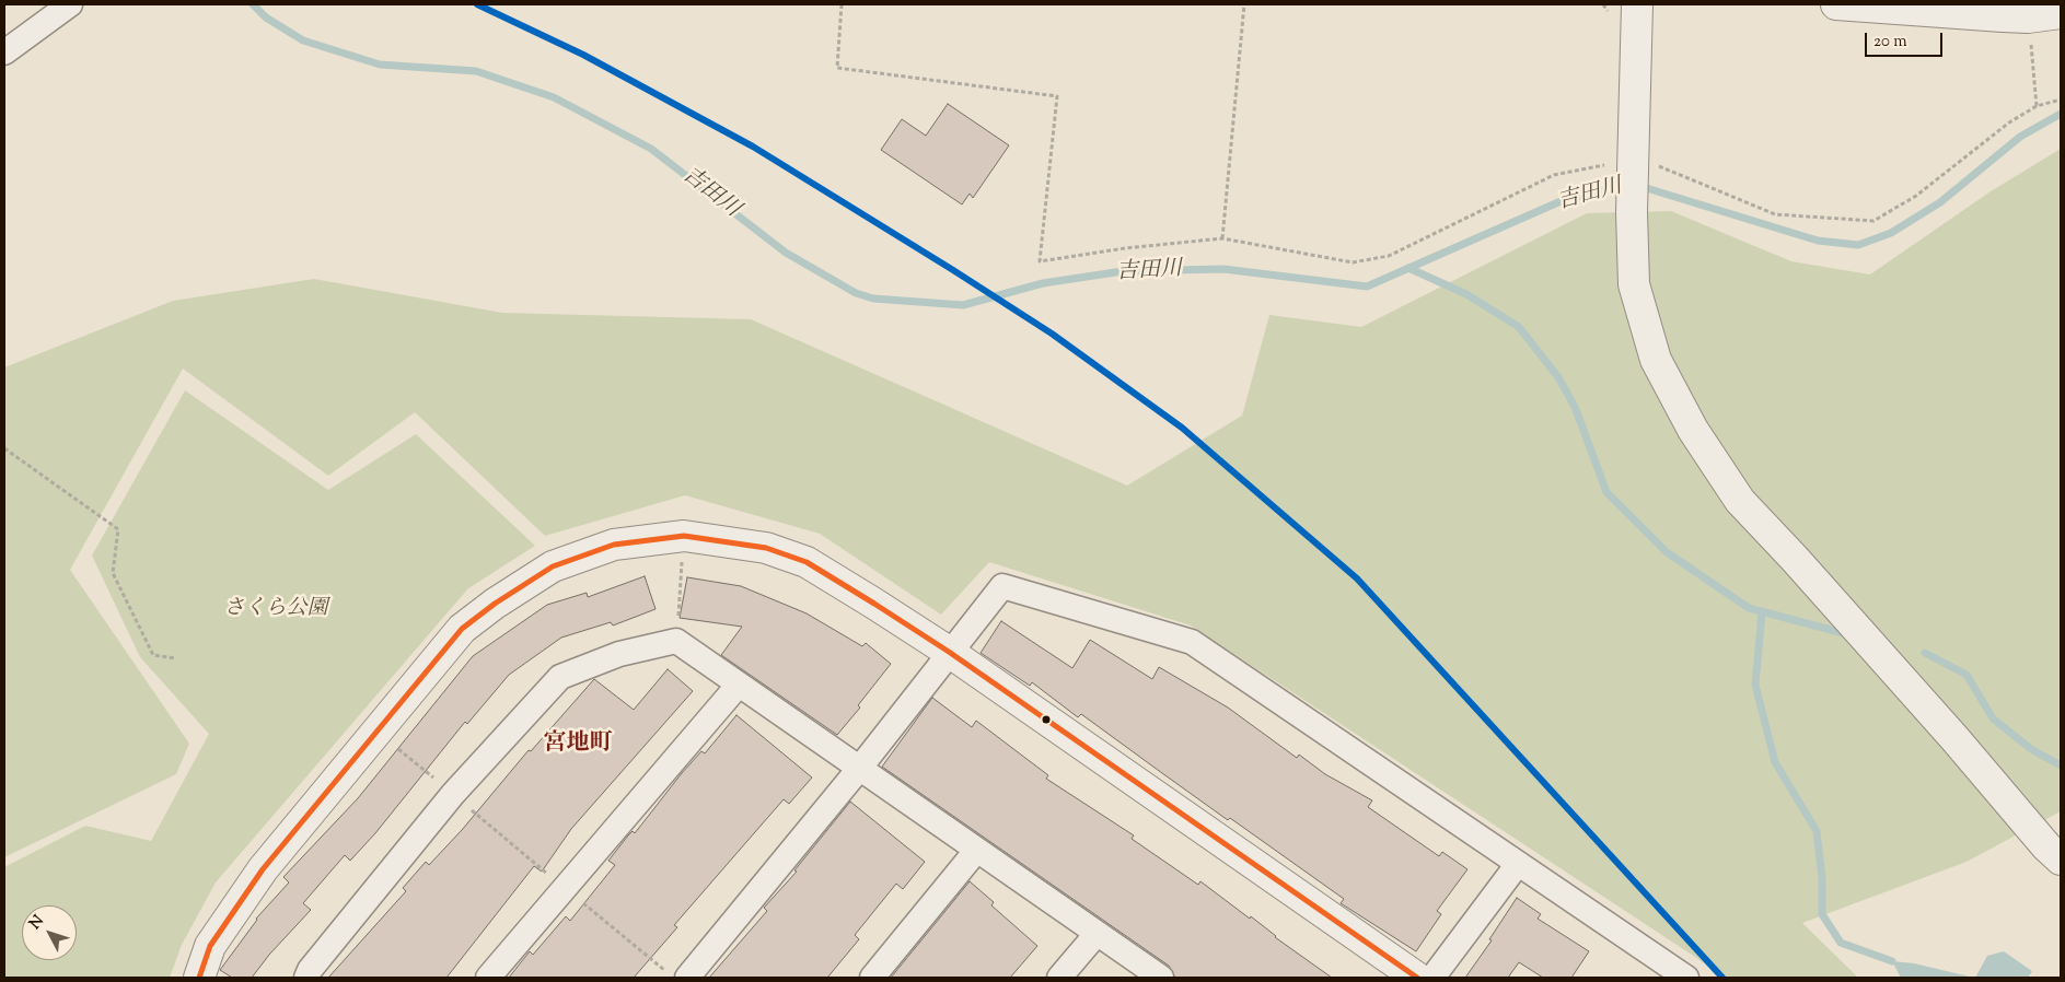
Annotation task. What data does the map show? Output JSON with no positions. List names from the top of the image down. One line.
{"districts":["宮地町"],"water":["吉田川"],"parks":["さくら公園"],"scale_bar":"20 m","north":"top left"}
